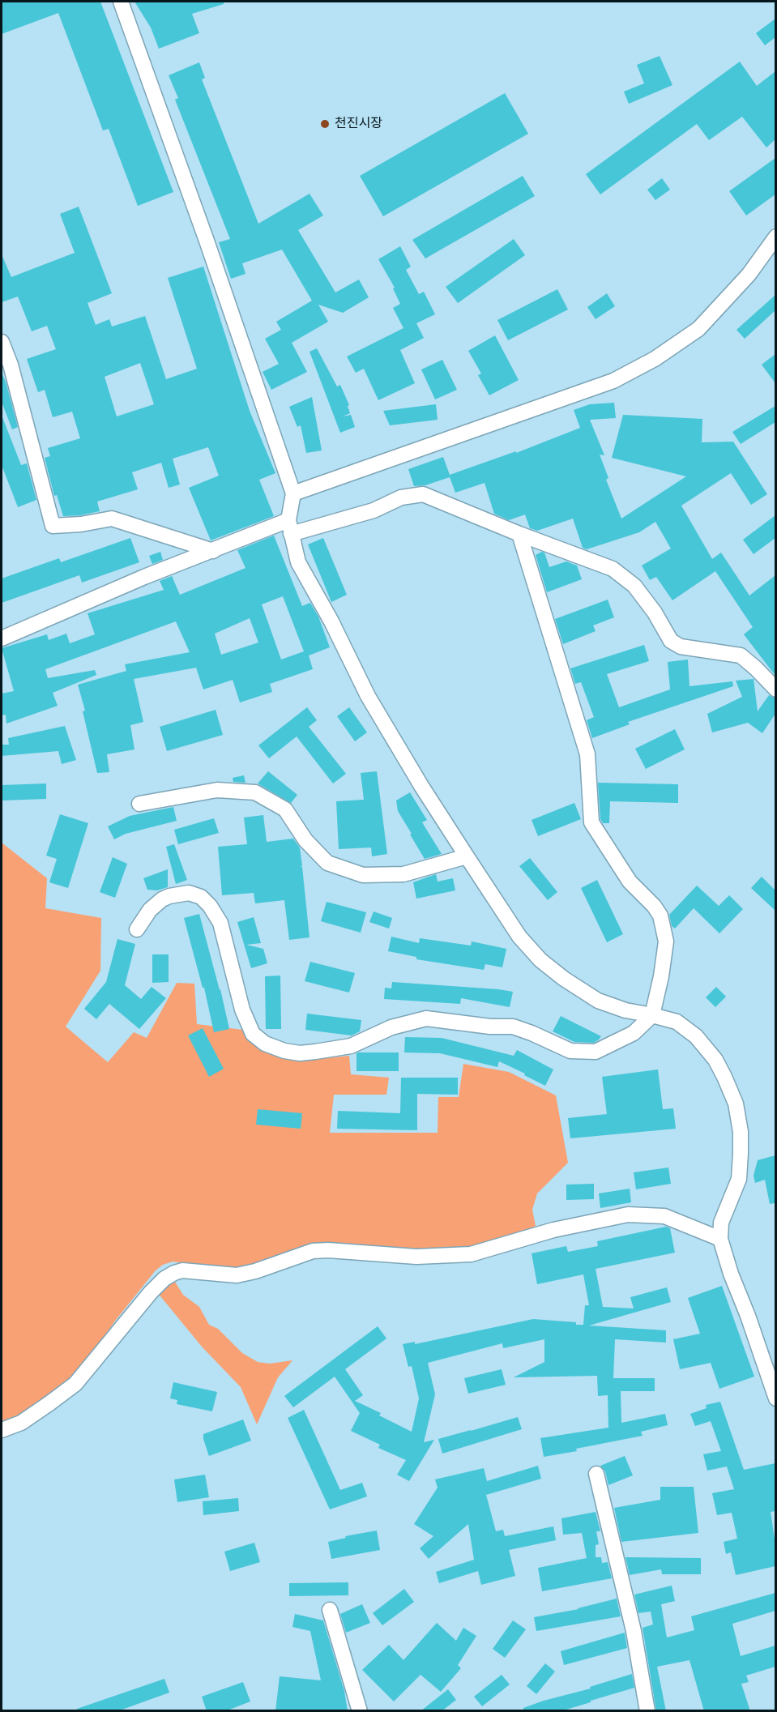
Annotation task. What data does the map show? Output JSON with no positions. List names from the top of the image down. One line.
{"places":["천진시장"]}
